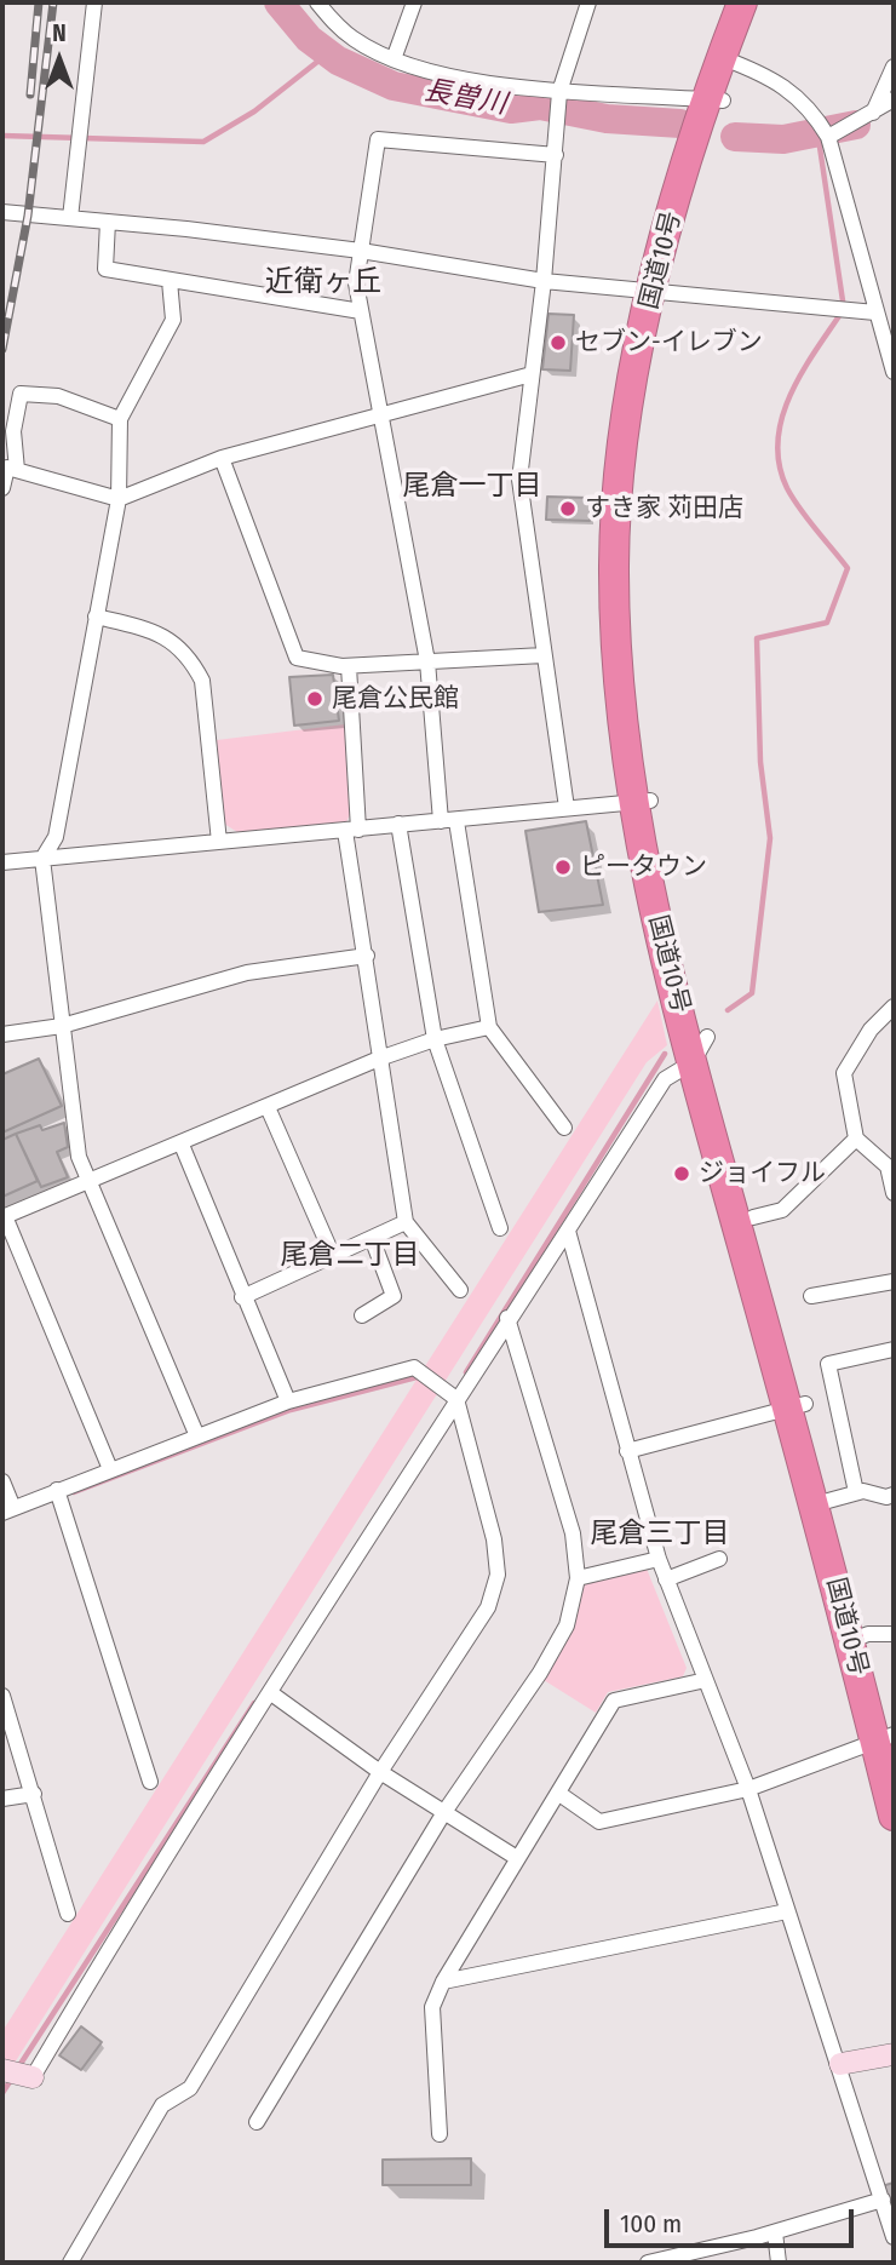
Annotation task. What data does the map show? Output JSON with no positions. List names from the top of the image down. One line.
{"streets":{"highway":["国道10号"]},"districts":["近衛ヶ丘","尾倉一丁目","尾倉二丁目","尾倉三丁目"],"water":["長曽川"],"places":["セブン-イレブン","すき家 苅田店","尾倉公民館","ピータウン","ジョイフル"],"scale_bar":"100 m","north":"top"}
